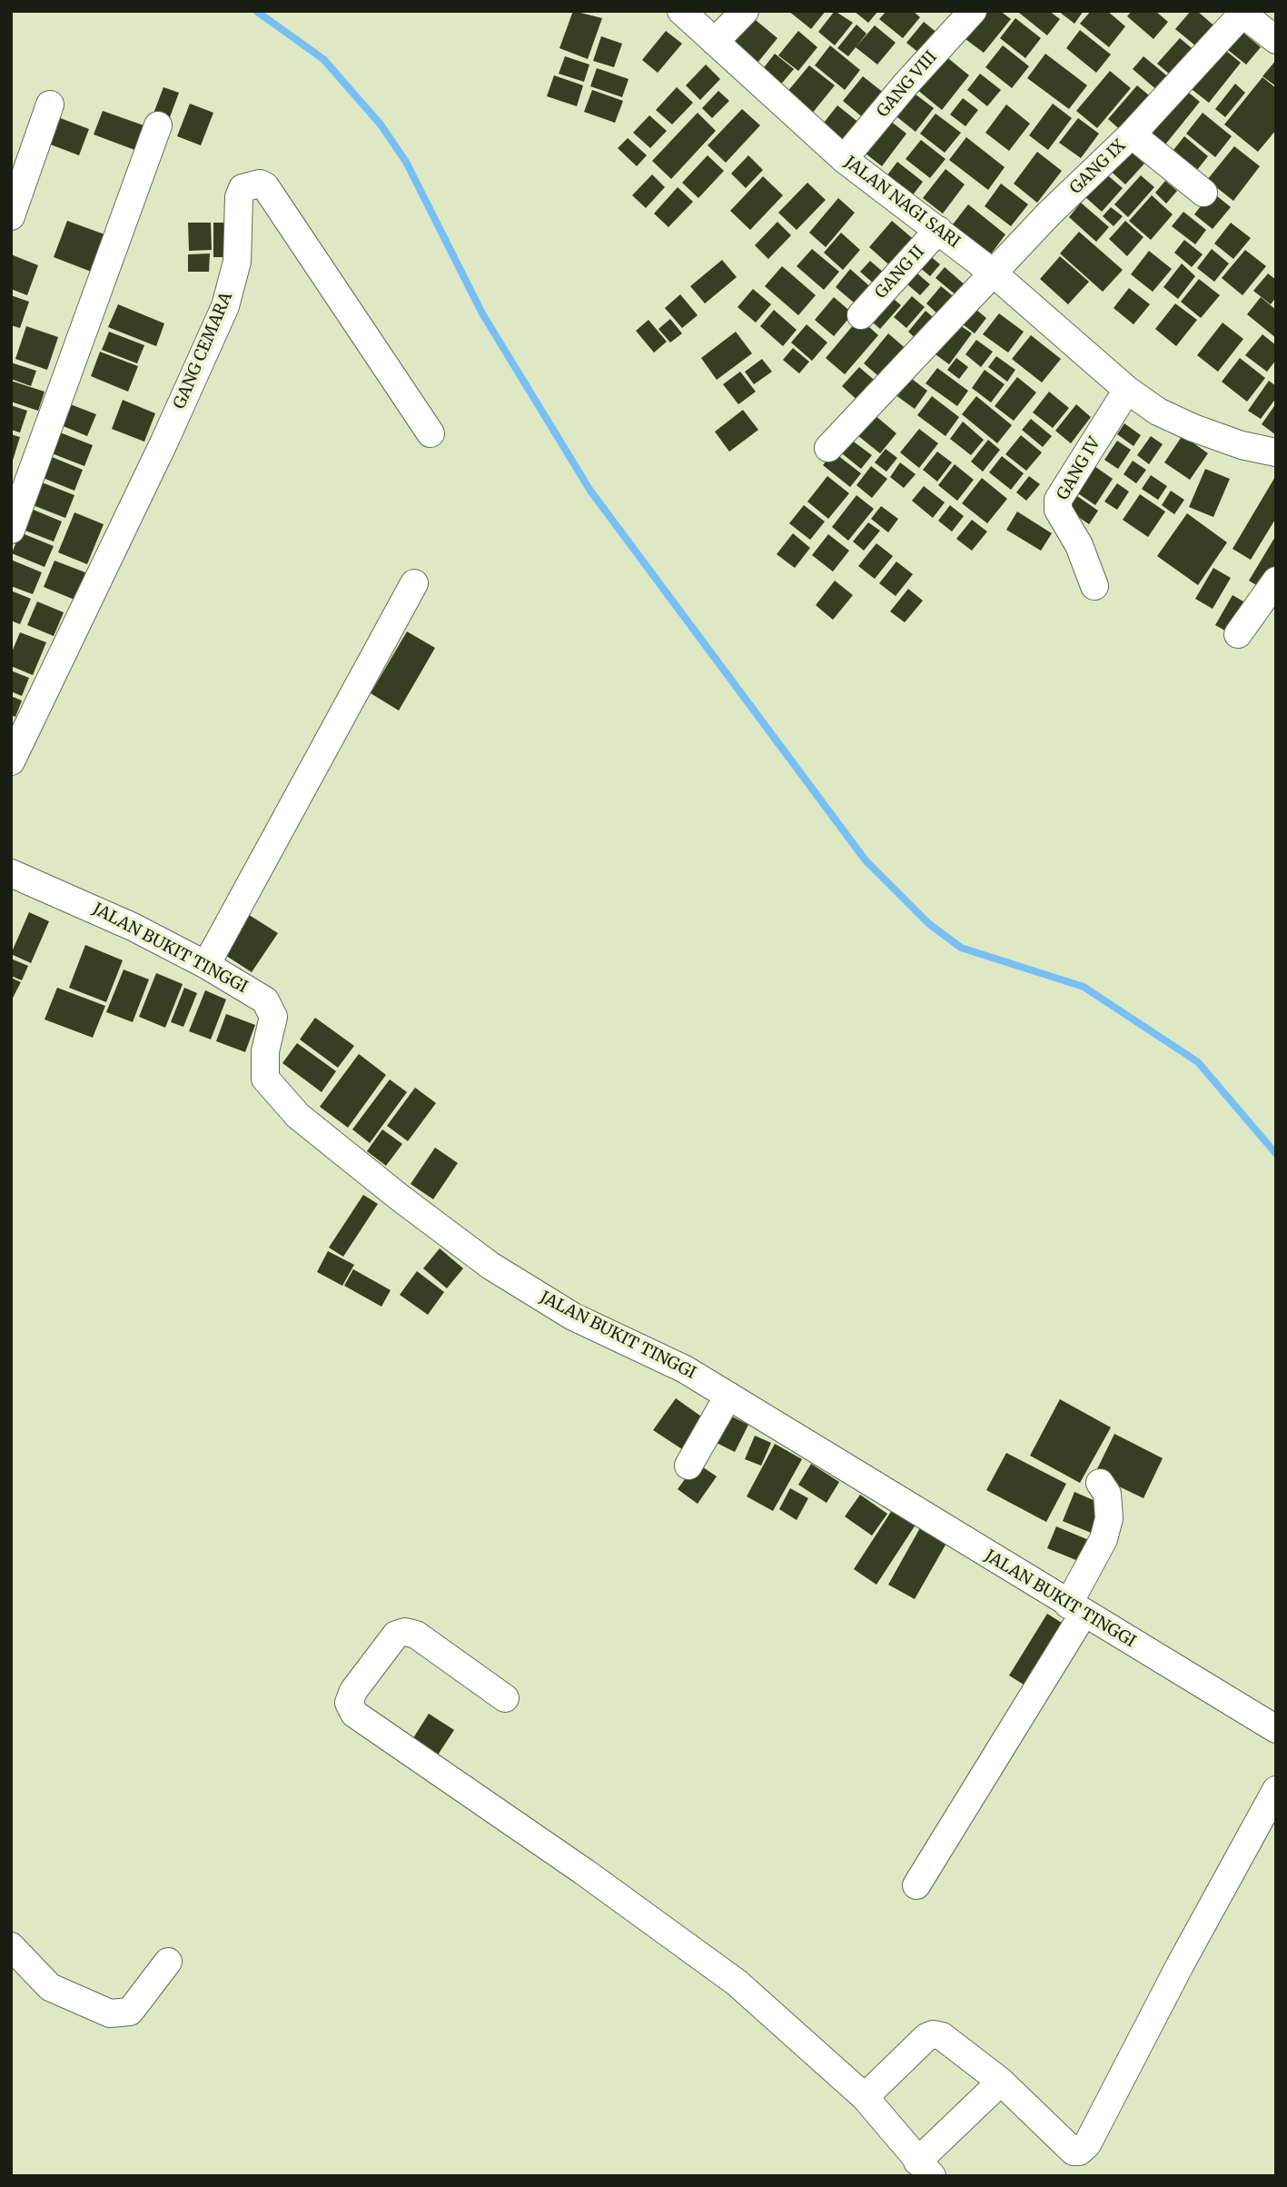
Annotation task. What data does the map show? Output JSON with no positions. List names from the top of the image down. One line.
{"streets":{"street":["GANG VIII","GANG IX","JALAN NAGI SARI","GANG II","GANG CEMARA","GANG IV","JALAN BUKIT TINGGI"]},"crossings":[["GANG VIII","JALAN NAGI SARI"],["GANG IX","JALAN NAGI SARI"],["JALAN NAGI SARI","GANG II"],["JALAN NAGI SARI","GANG IV"]]}
